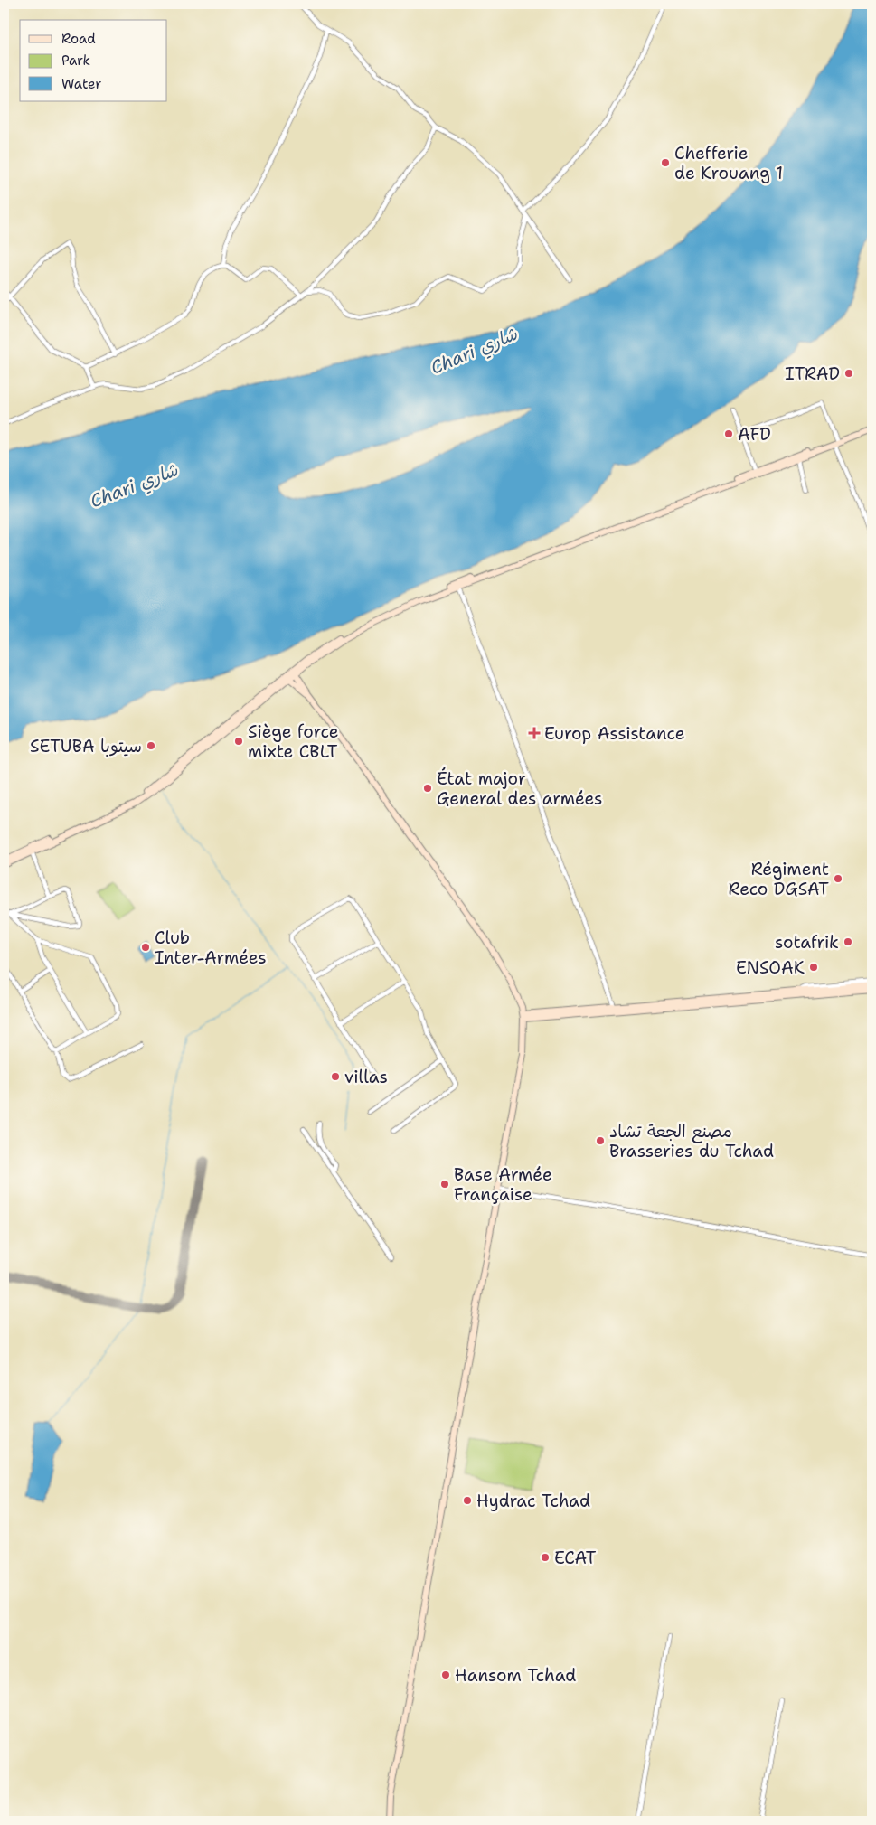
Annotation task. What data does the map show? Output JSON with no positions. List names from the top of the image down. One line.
{"water":["Chari شاري"],"places":{"other":["Chefferie de Krouang 1","ITRAD","AFD","Siège force mixte CBLT","SETUBA سيتوبا","État major General des armées","Régiment Reco DGSAT","sotafrik","Club Inter-Armées","ENSOAK","villas","مصنع الجعة تشاد Brasseries du Tchad","Base Armée Française","Hydrac Tchad","ECAT","Hansom Tchad"],"health":["Europ Assistance"]},"legend":["Road","Park","Water"]}
